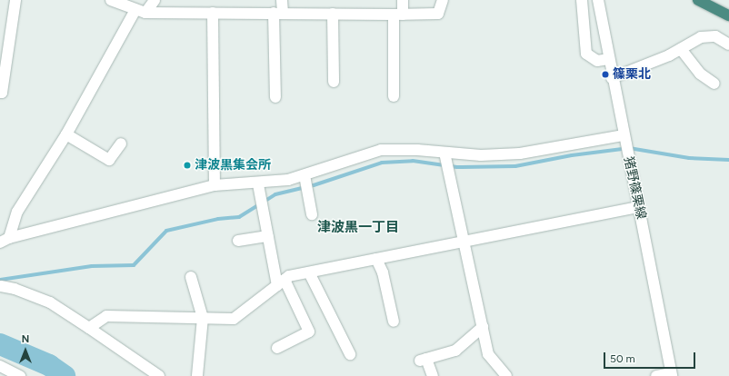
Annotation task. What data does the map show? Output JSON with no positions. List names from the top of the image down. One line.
{"streets":{"street":["猪野篠栗線"]},"districts":["津波黒一丁目"],"places":["篠栗北","津波黒集会所"],"scale_bar":"50 m","north":"top"}
